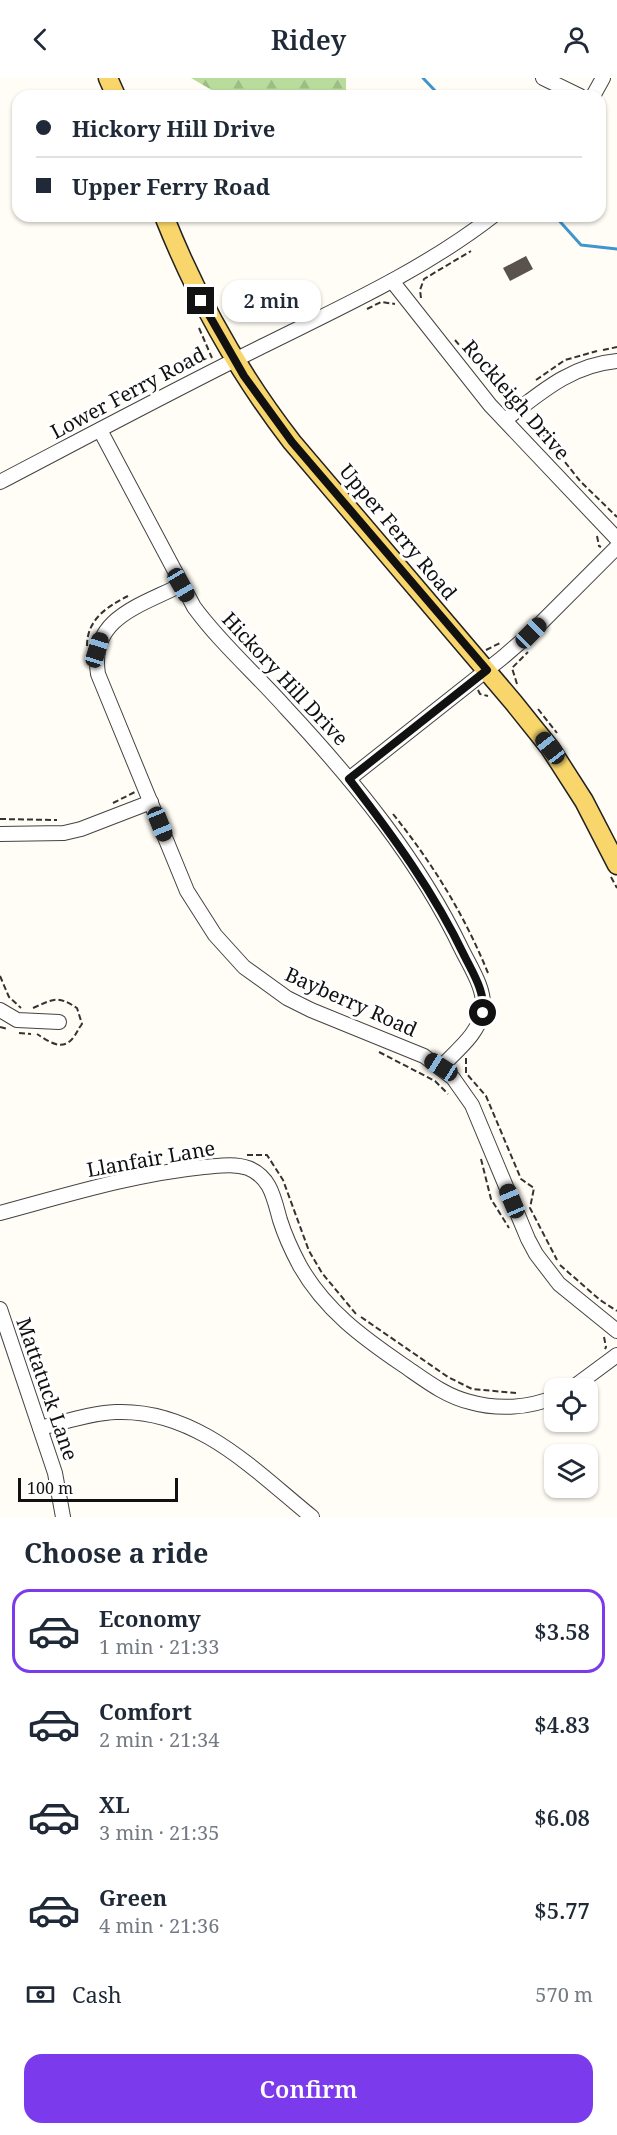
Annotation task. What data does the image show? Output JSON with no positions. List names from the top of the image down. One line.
{"streets":{"main road":["Upper Ferry Road"],"street":["Lower Ferry Road","Rockleigh Drive","Hickory Hill Drive","Bayberry Road","Llanfair Lane","Mattatuck Lane"]},"crossings":[["Lower Ferry Road","Rockleigh Drive"],["Lower Ferry Road","Upper Ferry Road"],["Lower Ferry Road","Hickory Hill Drive"],["Hickory Hill Drive","Bayberry Road"]],"scale_bar":"100 m","page":{"header":"Ridey","banner":["Hickory Hill Drive","Upper Ferry Road"],"bubble":"2 min","scale":"100 m","heading":"Choose a ride","list":[{"name":"Economy","note":"1 min · 21:33","value":"$3.58"},{"name":"Comfort","note":"2 min · 21:34","value":"$4.83"},{"name":"XL","note":"3 min · 21:35","value":"$6.08"},{"name":"Green","note":"4 min · 21:36","value":"$5.77"}],"pay":["Cash","570 m"],"buttons":"Confirm"}}
